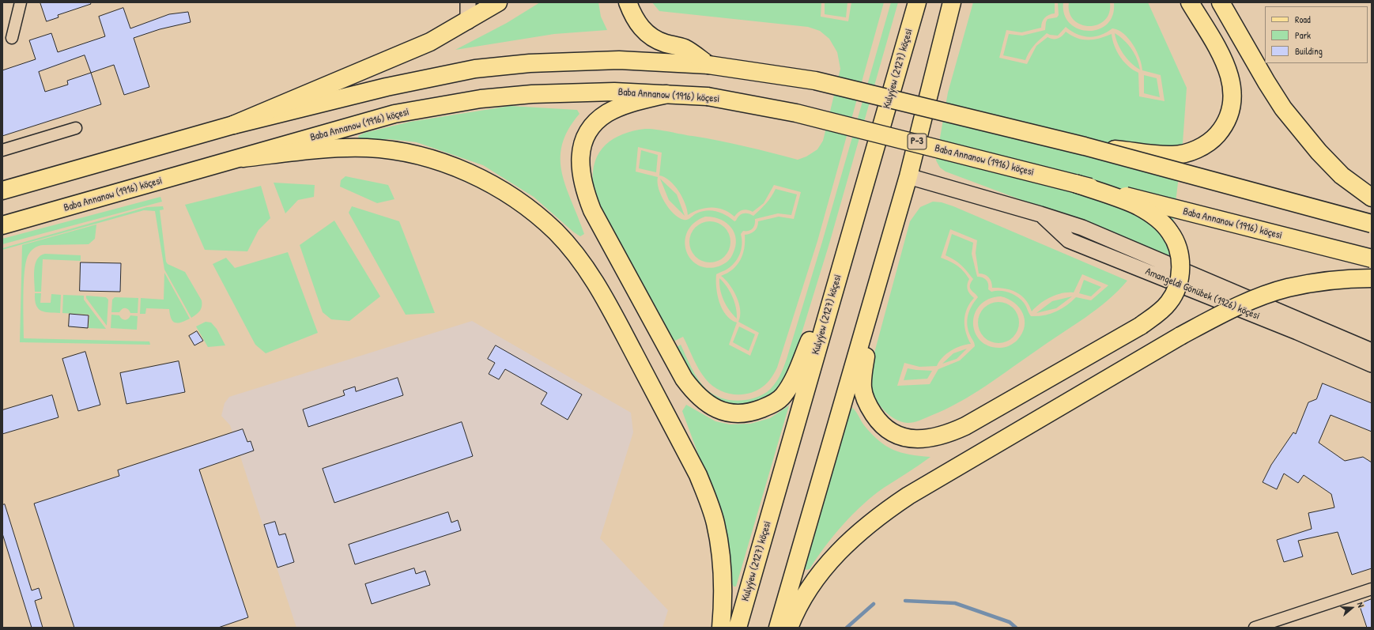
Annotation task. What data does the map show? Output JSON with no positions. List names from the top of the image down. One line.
{"streets":{"main road":["Kulyýew (2127) köçesi","Baba Annanow (1916) köçesi","P-3"],"street":["Amangeldi Gönübek (1926) köçesi"]},"crossings":[["P-3","Amangeldi Gönübek (1926) köçesi"]],"legend":["Road","Park","Building"],"north":"right"}
